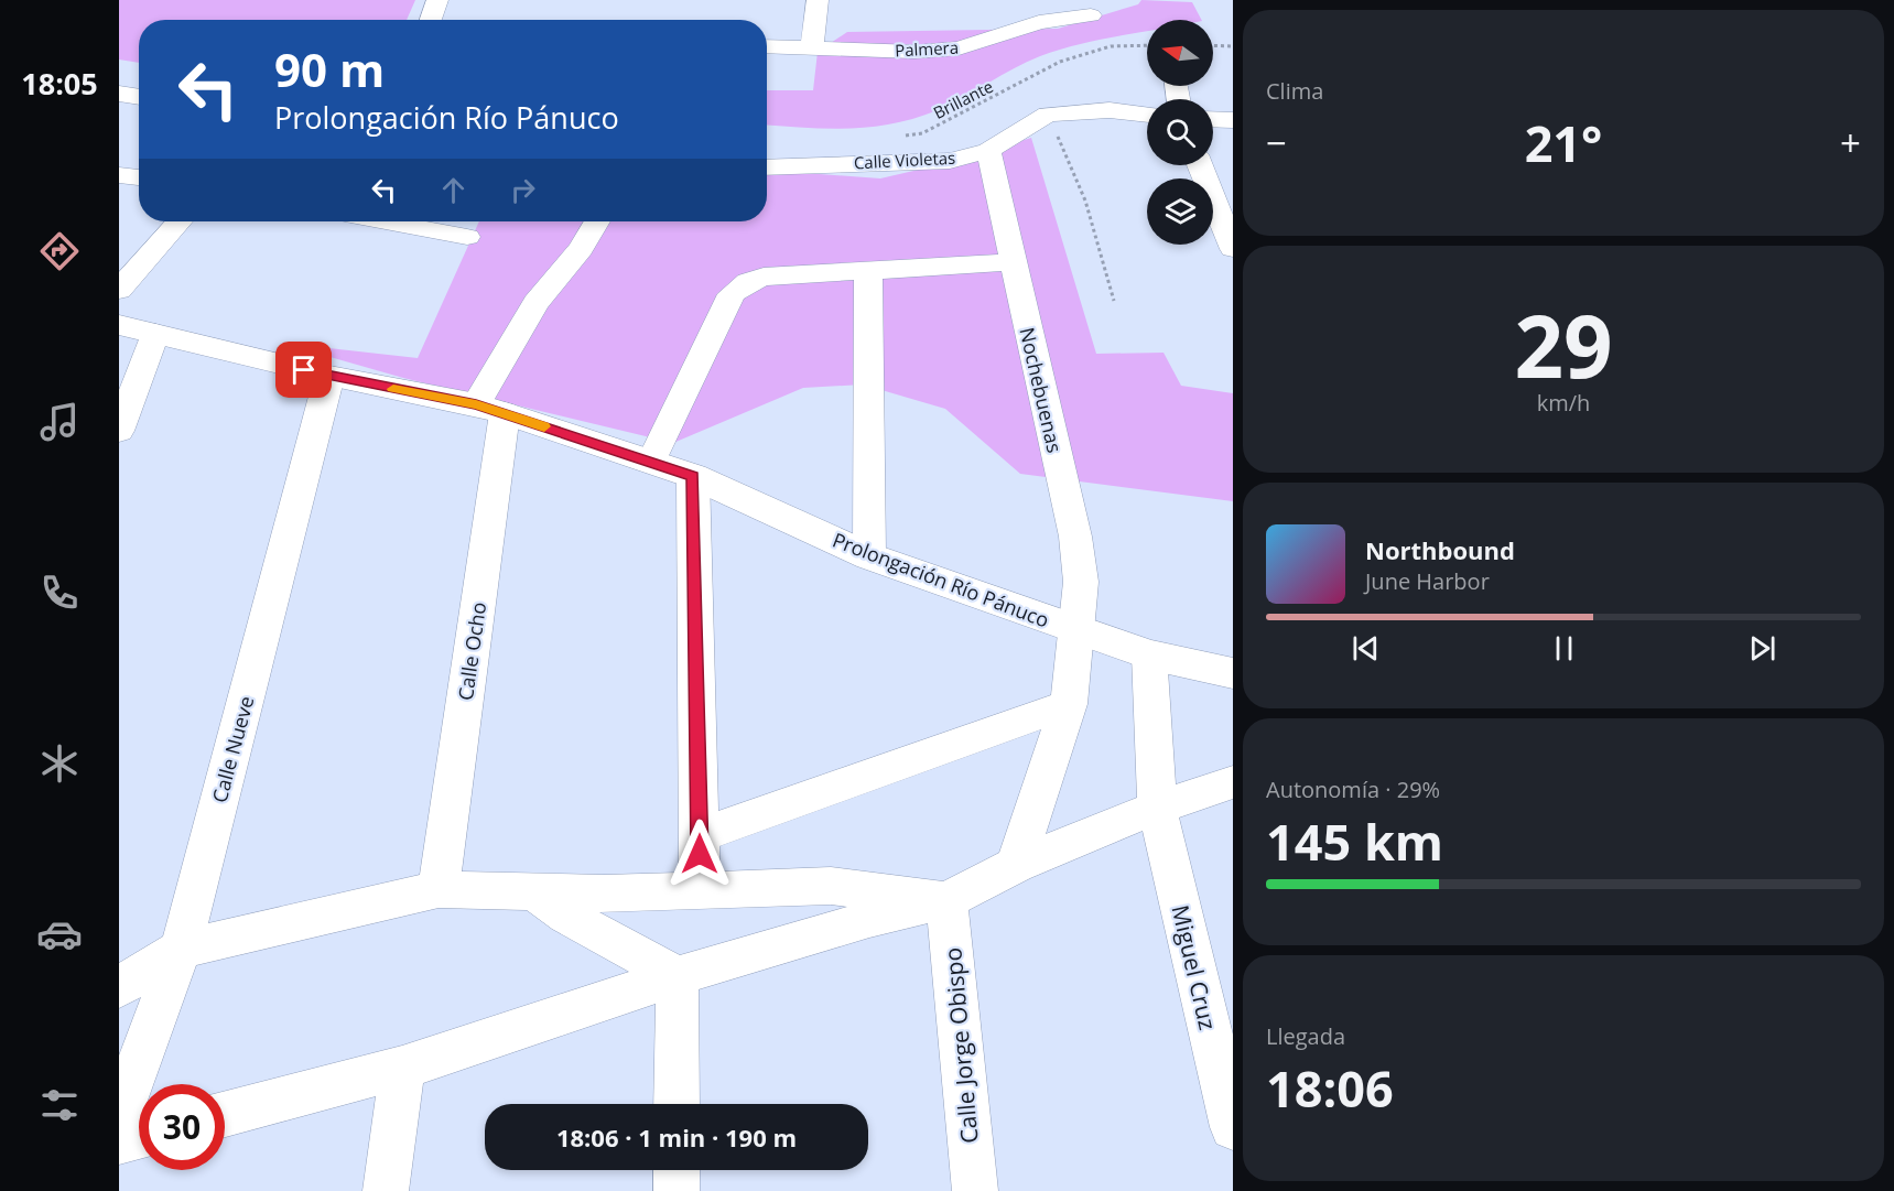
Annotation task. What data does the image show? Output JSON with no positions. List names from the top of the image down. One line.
{"streets":{"street":["Palmera","Calle Violetas","Nochebuenas","Prolongación Río Pánuco","Calle Ocho","Calle Nueve","Miguel Cruz","Calle Jorge Obispo"],"path":["Brillante"]},"crossings":[["Calle Violetas","Nochebuenas"],["Nochebuenas","Prolongación Río Pánuco"],["Prolongación Río Pánuco","Calle Ocho"],["Prolongación Río Pánuco","Calle Nueve"],["Prolongación Río Pánuco","Miguel Cruz"]],"north":"left","page":{"tabs":"18:05","tile":["Clima",["29","km/h"],["Autonomía · 29%","145 km"],["Llegada","18:06"]],"turn":["90 m","Prolongación Río Pánuco"],"heat":["−","21°","+"],"song":["Northbound","June Harbor"],"limit":"30","trip":"18:06 · 1 min · 190 m"}}
